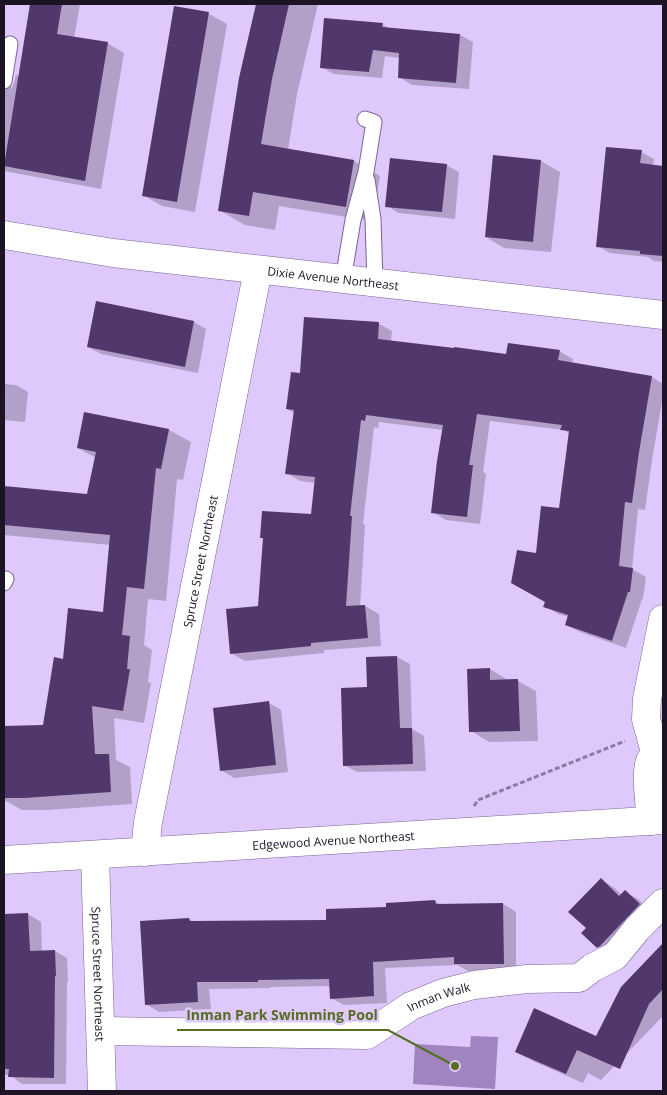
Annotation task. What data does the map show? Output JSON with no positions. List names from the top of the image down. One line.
{"streets":{"street":["Dixie Avenue Northeast","Spruce Street Northeast","Edgewood Avenue Northeast","Inman Walk"]},"crossings":[["Dixie Avenue Northeast","Spruce Street Northeast"],["Spruce Street Northeast","Edgewood Avenue Northeast"],["Spruce Street Northeast","Inman Walk"]],"places":["Inman Park Swimming Pool"]}
